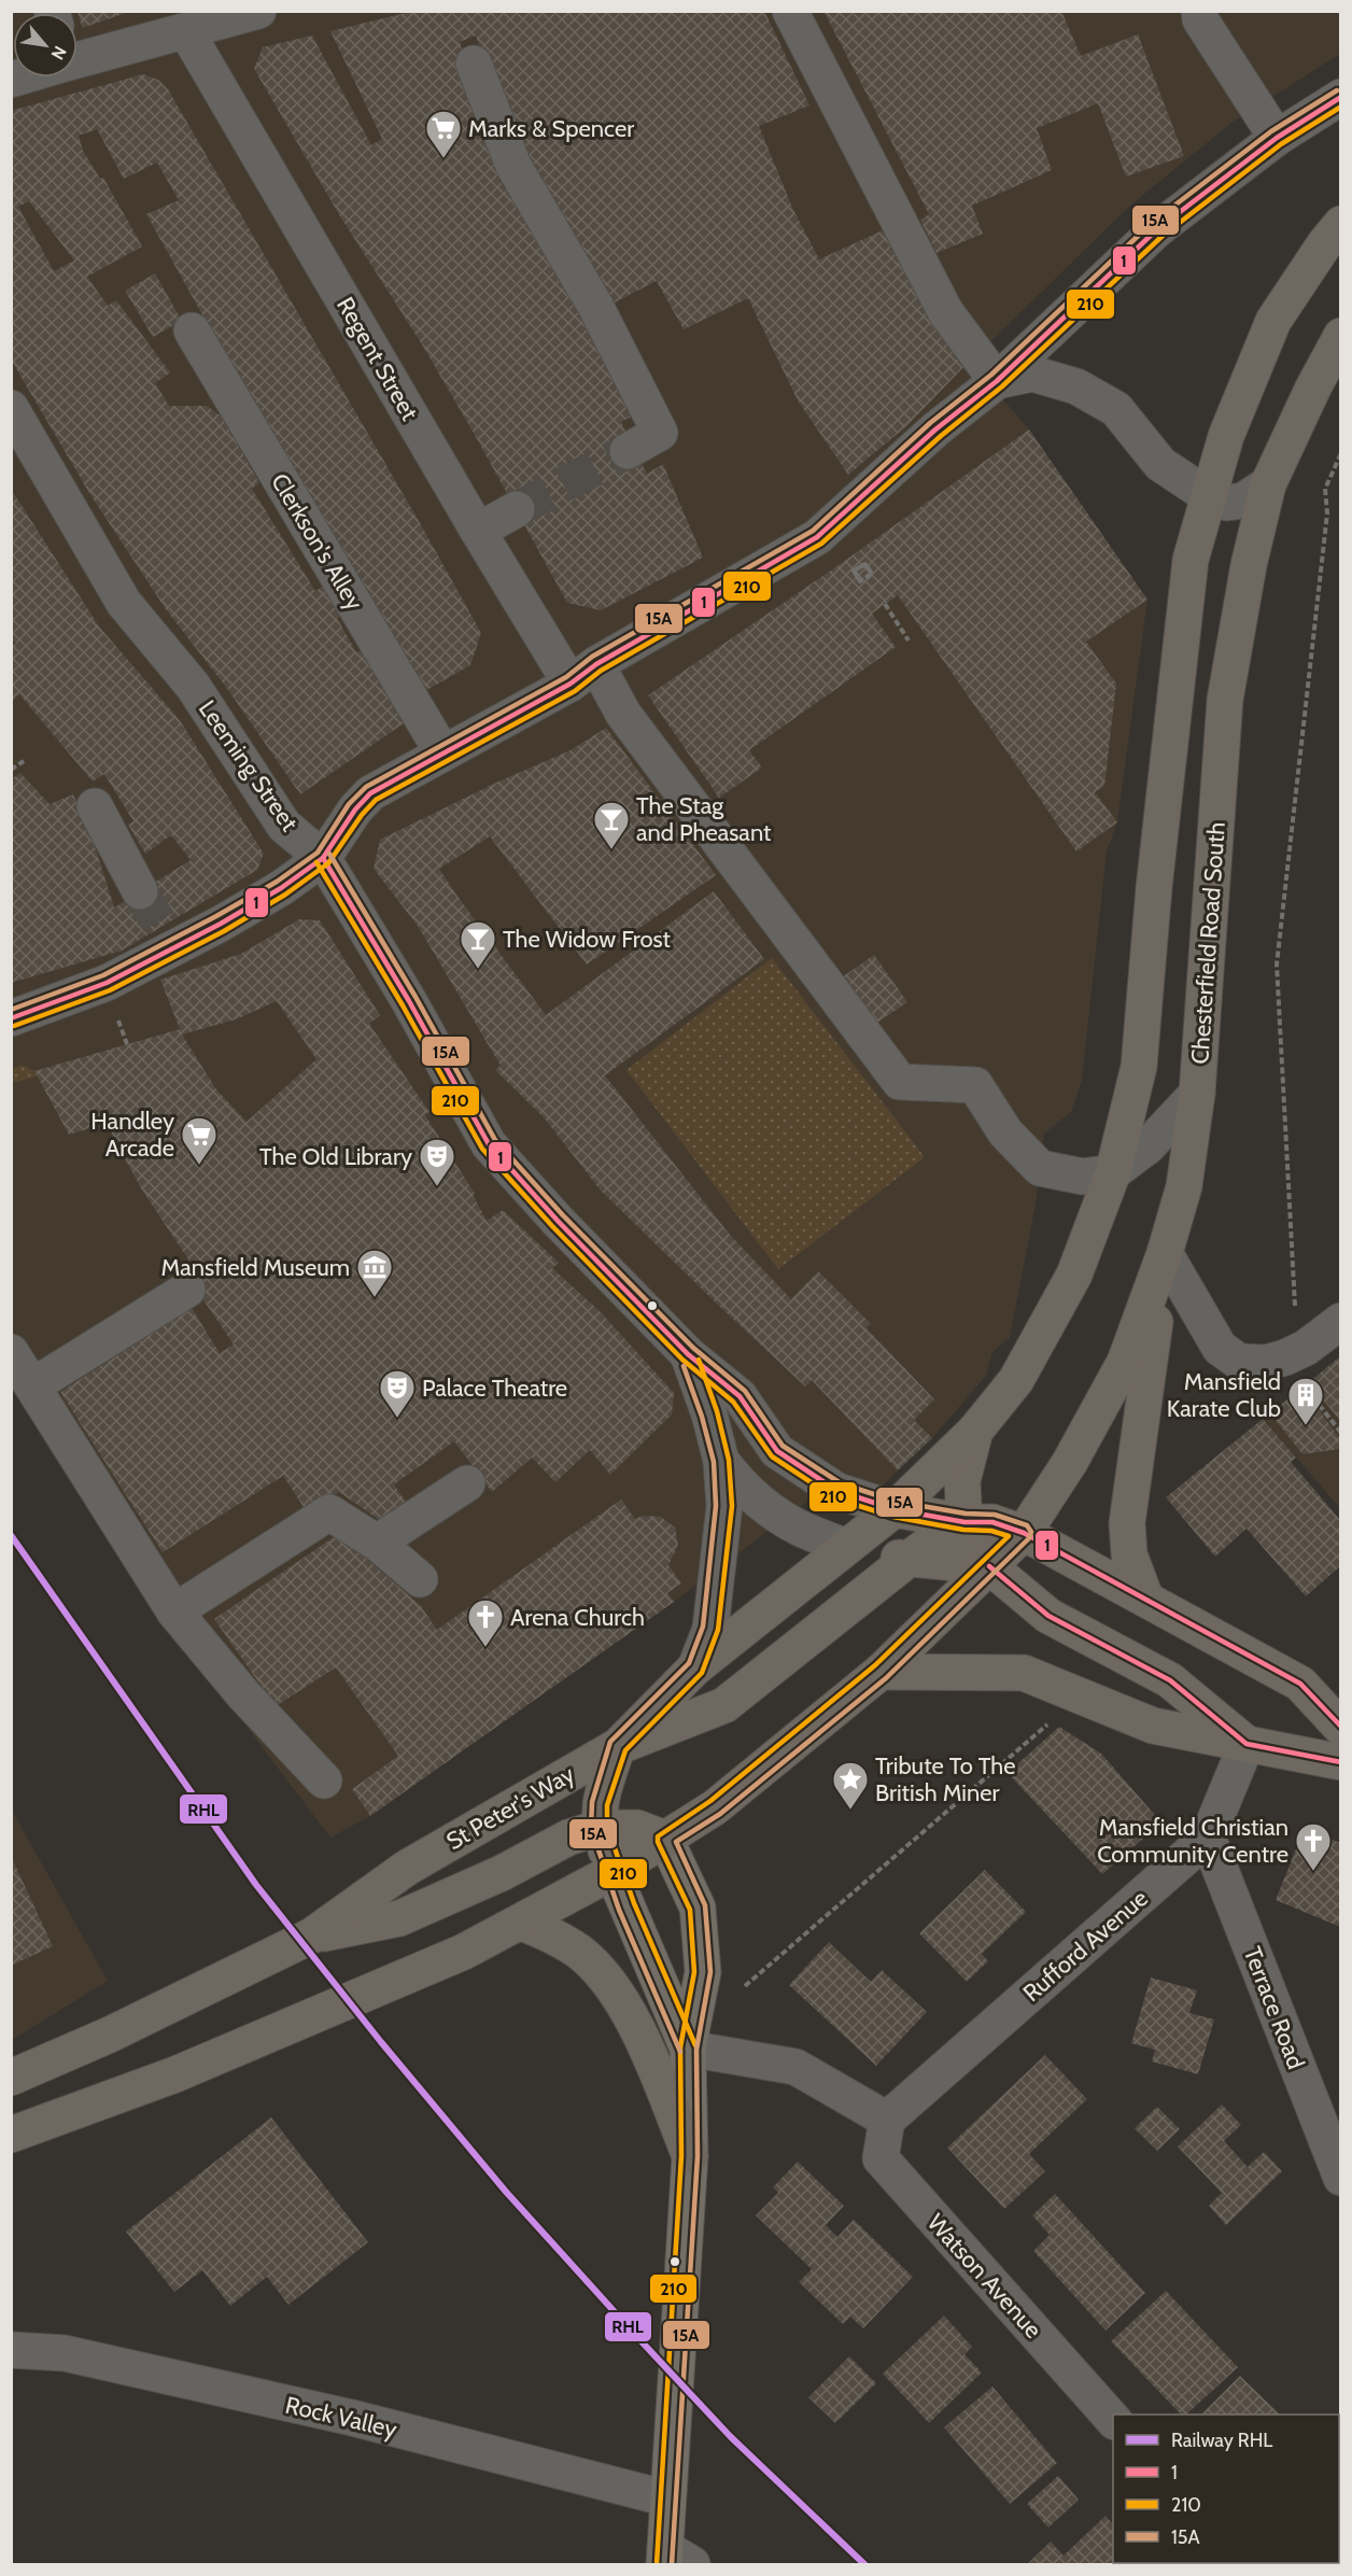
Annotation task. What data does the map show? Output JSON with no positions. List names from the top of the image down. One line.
{"streets":{"highway":["Chesterfield Road South","St Peter's Way"],"street":["Regent Street","Clerkson's Alley","Leeming Street","Rufford Avenue","Terrace Road","Watson Avenue","Rock Valley"]},"crossings":[["Regent Street","St Peter's Way"],["Leeming Street","St Peter's Way"],["Rufford Avenue","Terrace Road"],["Rufford Avenue","Watson Avenue"]],"places":{"supermarket":["Marks & Spencer","Handley Arcade"],"bar":["The Stag and Pheasant","The Widow Frost"],"theatre":["The Old Library","Palace Theatre"],"museum":["Mansfield Museum"],"building":["Mansfield Karate Club"],"church":["Arena Church","Mansfield Christian Community Centre"],"place":["Tribute To The British Miner"]},"lines":["transit line 15A","transit line 1","transit line 210","rail line RHL"],"legend":["Railway RHL","1","210","15A"],"north":"bottom right"}
